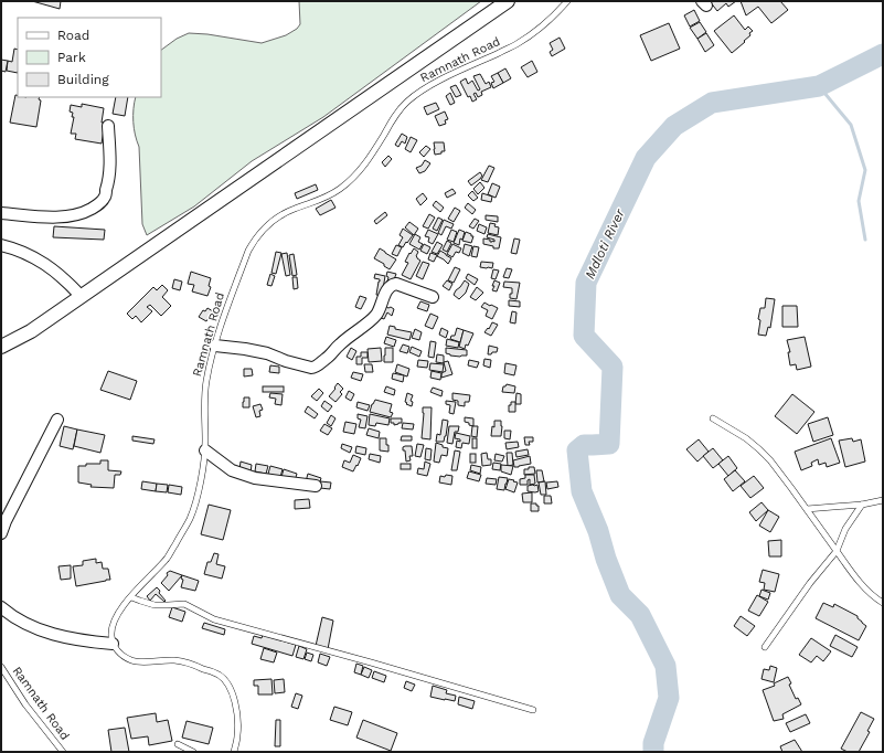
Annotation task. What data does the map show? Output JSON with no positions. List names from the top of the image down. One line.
{"streets":{"lane":["Ramnath Road"]},"water":["Mdloti River"],"legend":["Road","Park","Building"]}
